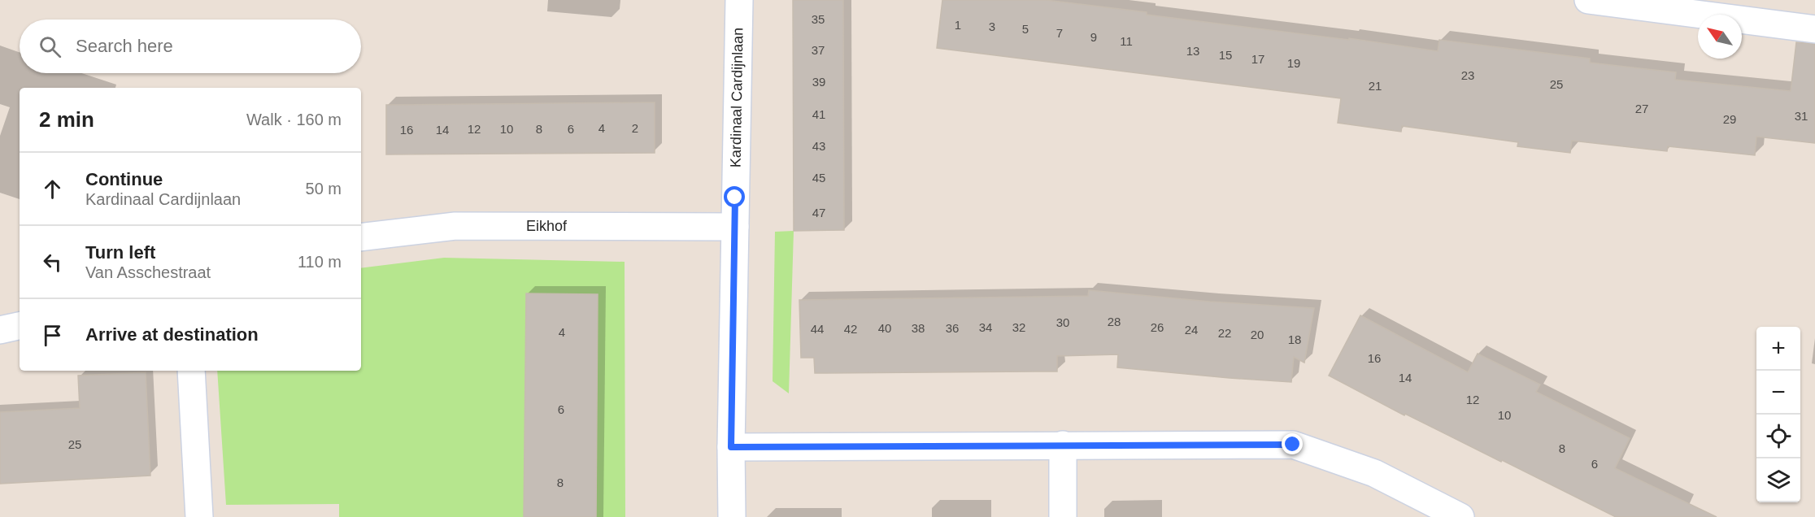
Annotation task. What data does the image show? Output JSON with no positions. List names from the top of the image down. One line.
{"streets":{"street":["Kardinaal Cardijnlaan","Eikhof"]},"crossings":[["Kardinaal Cardijnlaan","Eikhof"]],"house_numbers":["35","1","3","5","7","9","11","37","13","15","17","19","23","39","25","21","27","41","31","29","4","2","12","10","8","6","16","14","43","45","47","28","30","34","32","26","40","38","36","44","42","24","4","22","20","18","16","14","12","6","10","25","8","6","8"],"north":"top left","page":{"search":"Search here","heading":["2 min","Walk · 160 m"],"list":[["Continue","Kardinaal Cardijnlaan","50 m"],["Turn left","Van Asschestraat","110 m"],"Arrive at destination"],"map_buttons":["+","−"]}}
